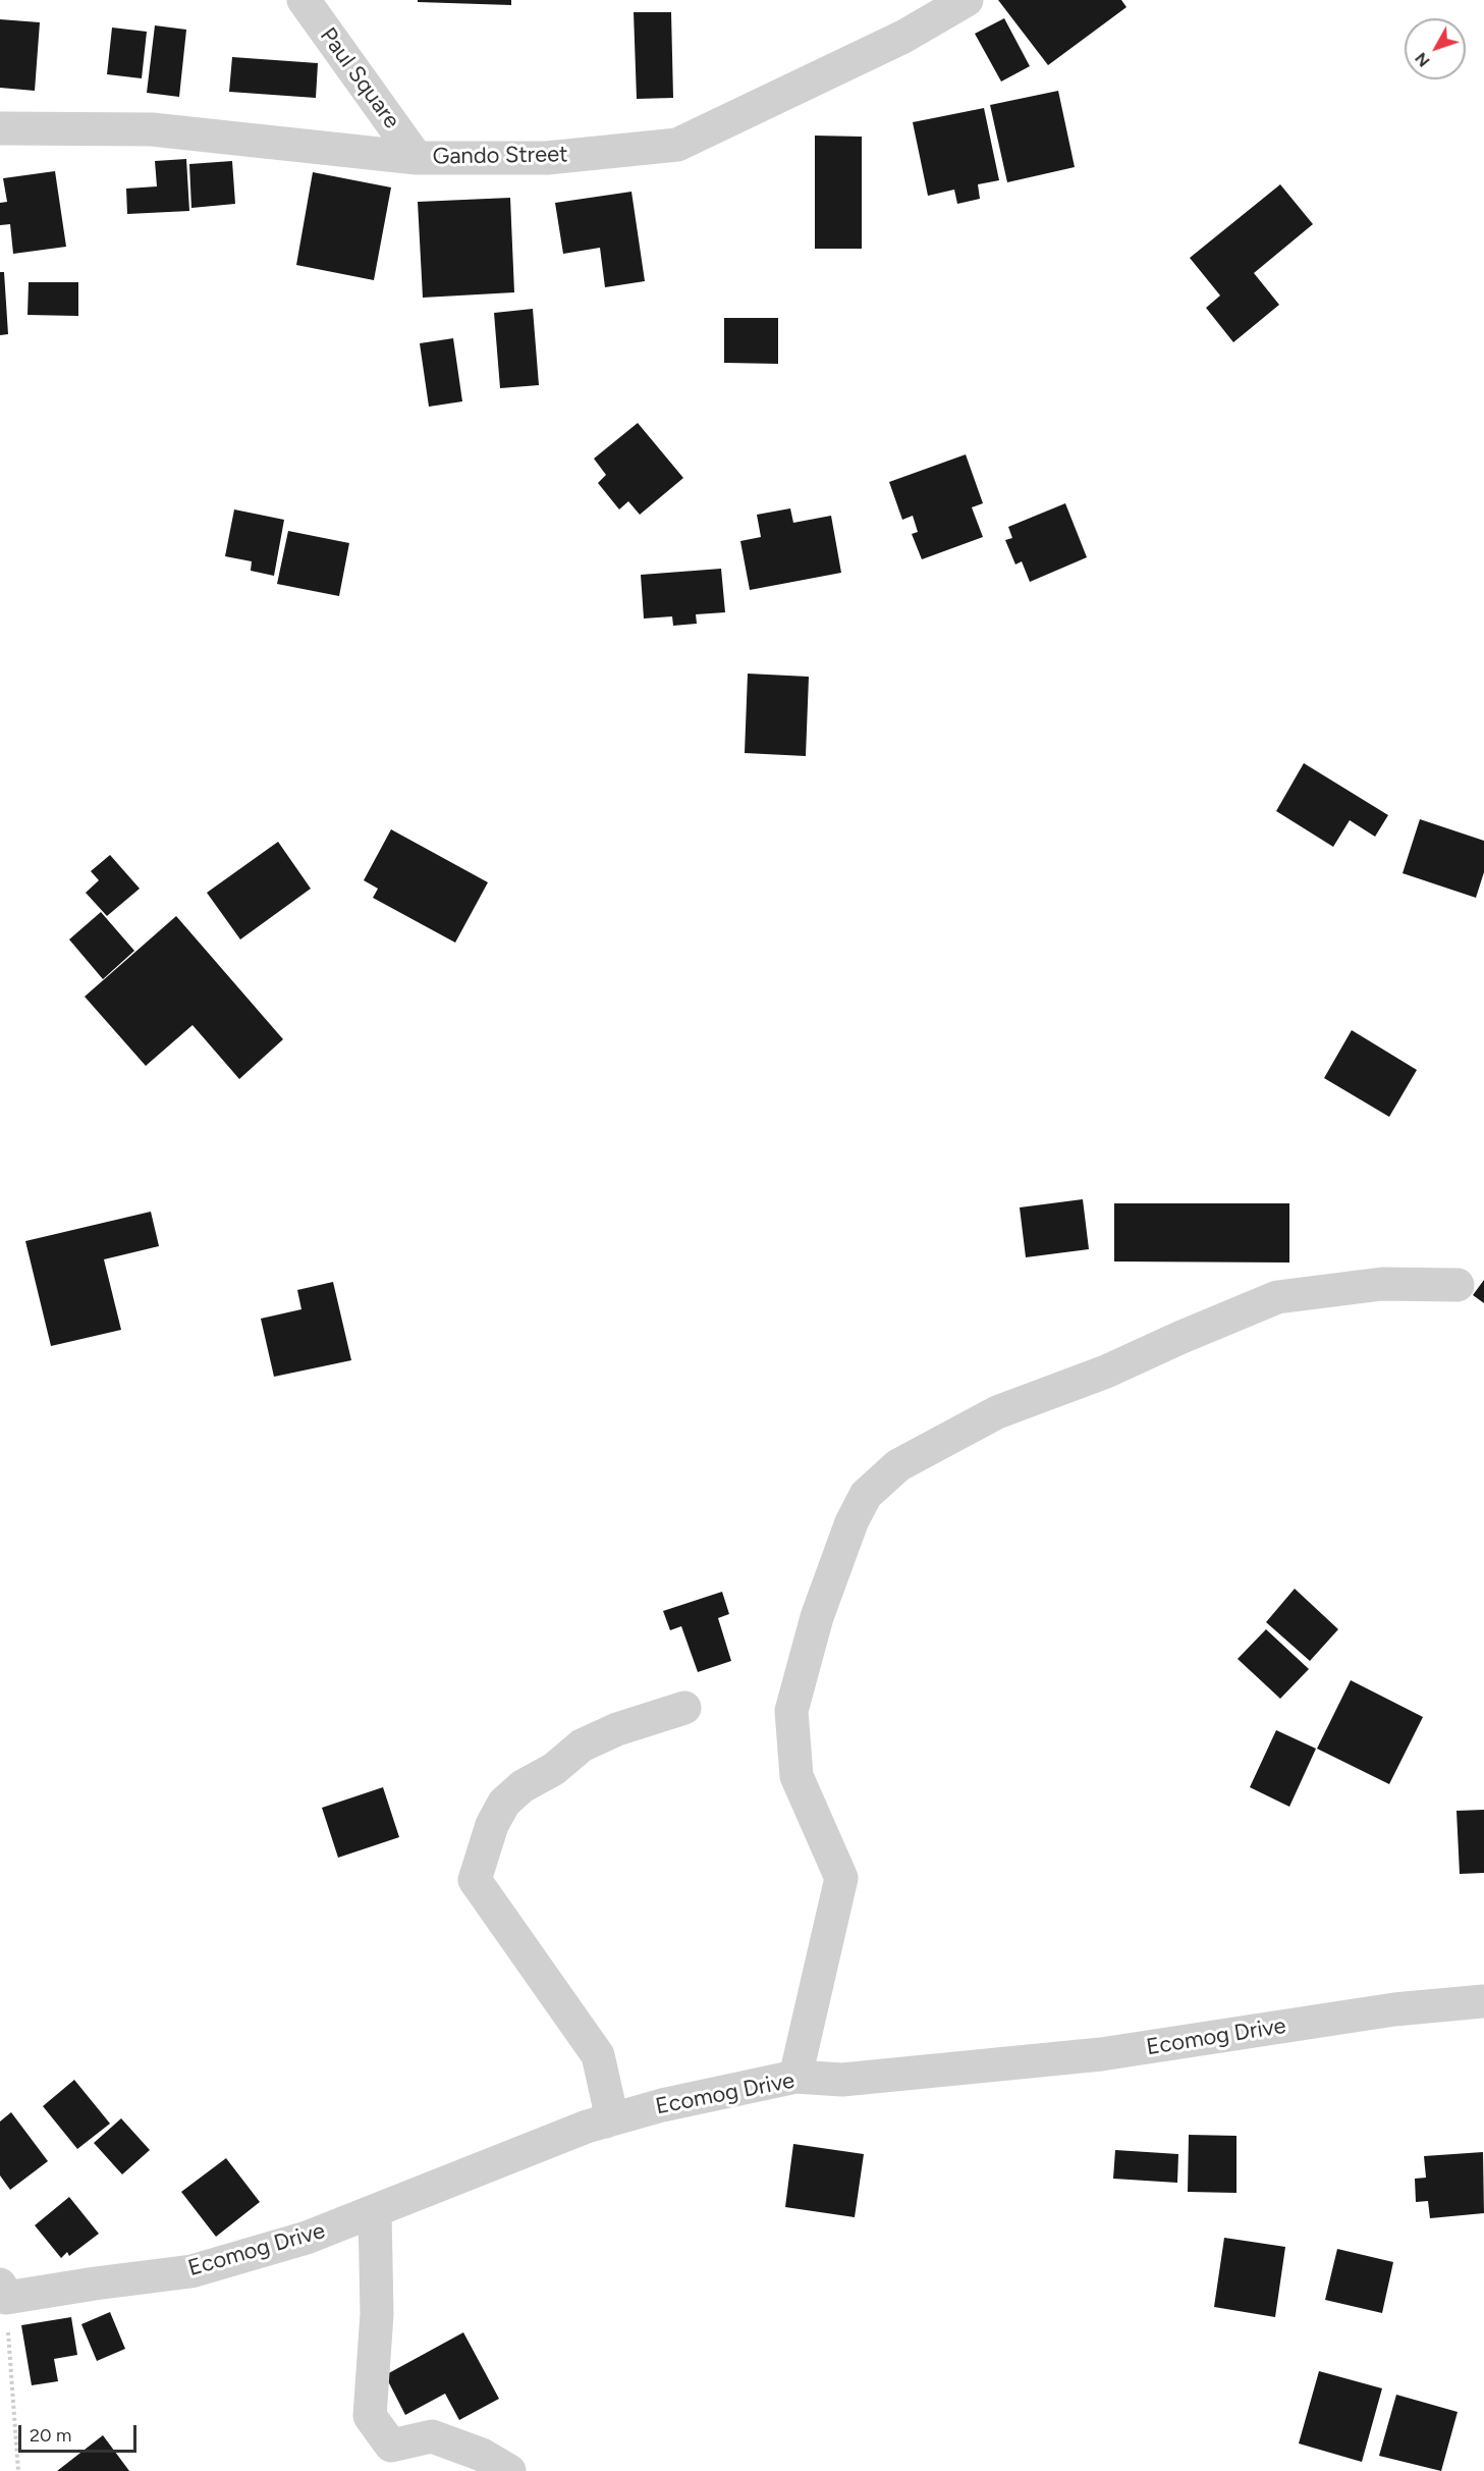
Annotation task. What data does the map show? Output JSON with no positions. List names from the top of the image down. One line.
{"streets":{"street":["Paul Square","Gando Street","Ecomog Drive"]},"crossings":[["Paul Square","Gando Street"]],"scale_bar":"20 m","north":"bottom left"}
